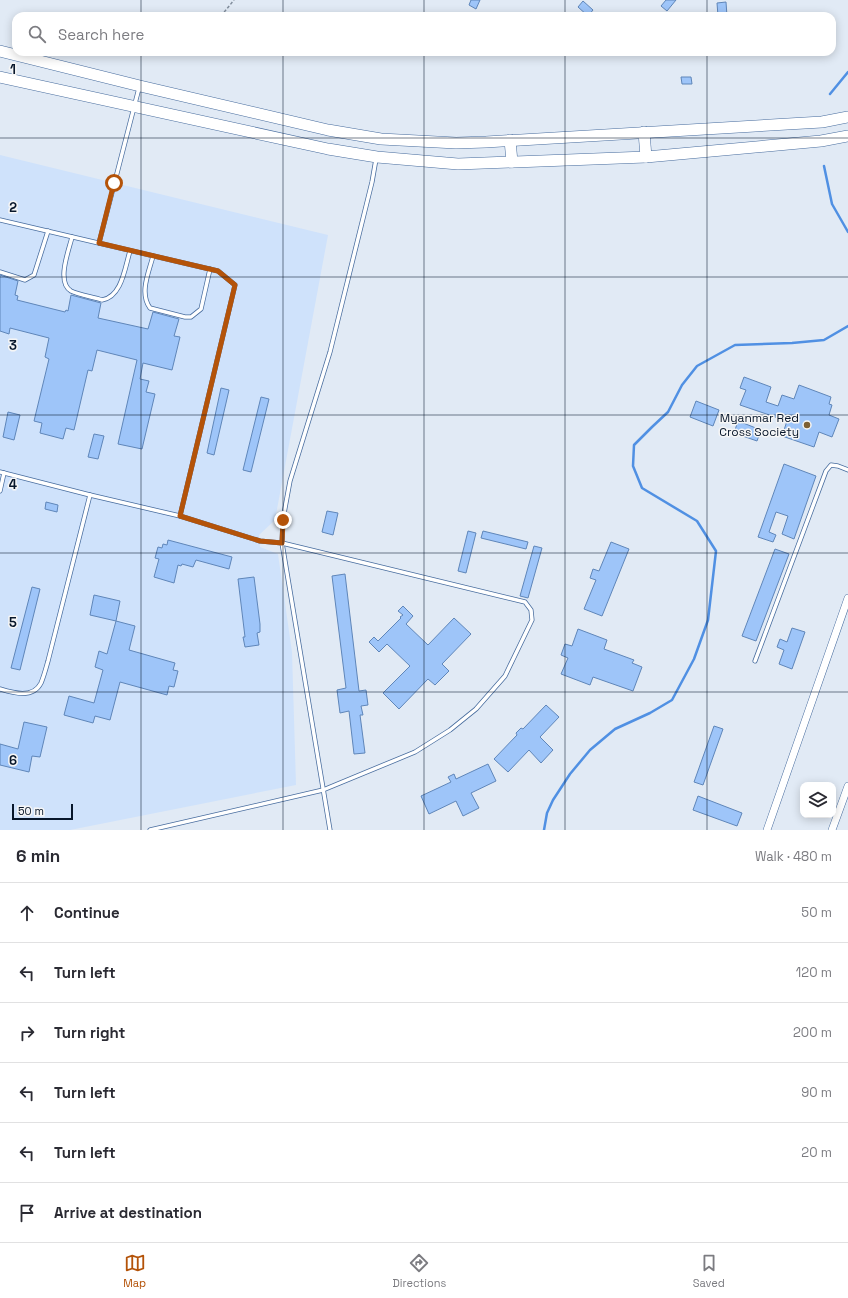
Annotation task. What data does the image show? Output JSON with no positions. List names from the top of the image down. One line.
{"places":["Myanmar Red Cross Society"],"scale_bar":"50 m","page":{"search":"Search here","scale":"50 m","heading":["6 min","Walk · 480 m"],"list":[["Continue","50 m"],["Turn left","120 m"],["Turn right","200 m"],["Turn left","90 m"],["Turn left","20 m"],"Arrive at destination"],"nav":["Map","Directions","Saved"]},"grid":{"rows":["1","2","3","4","5","6"]}}
